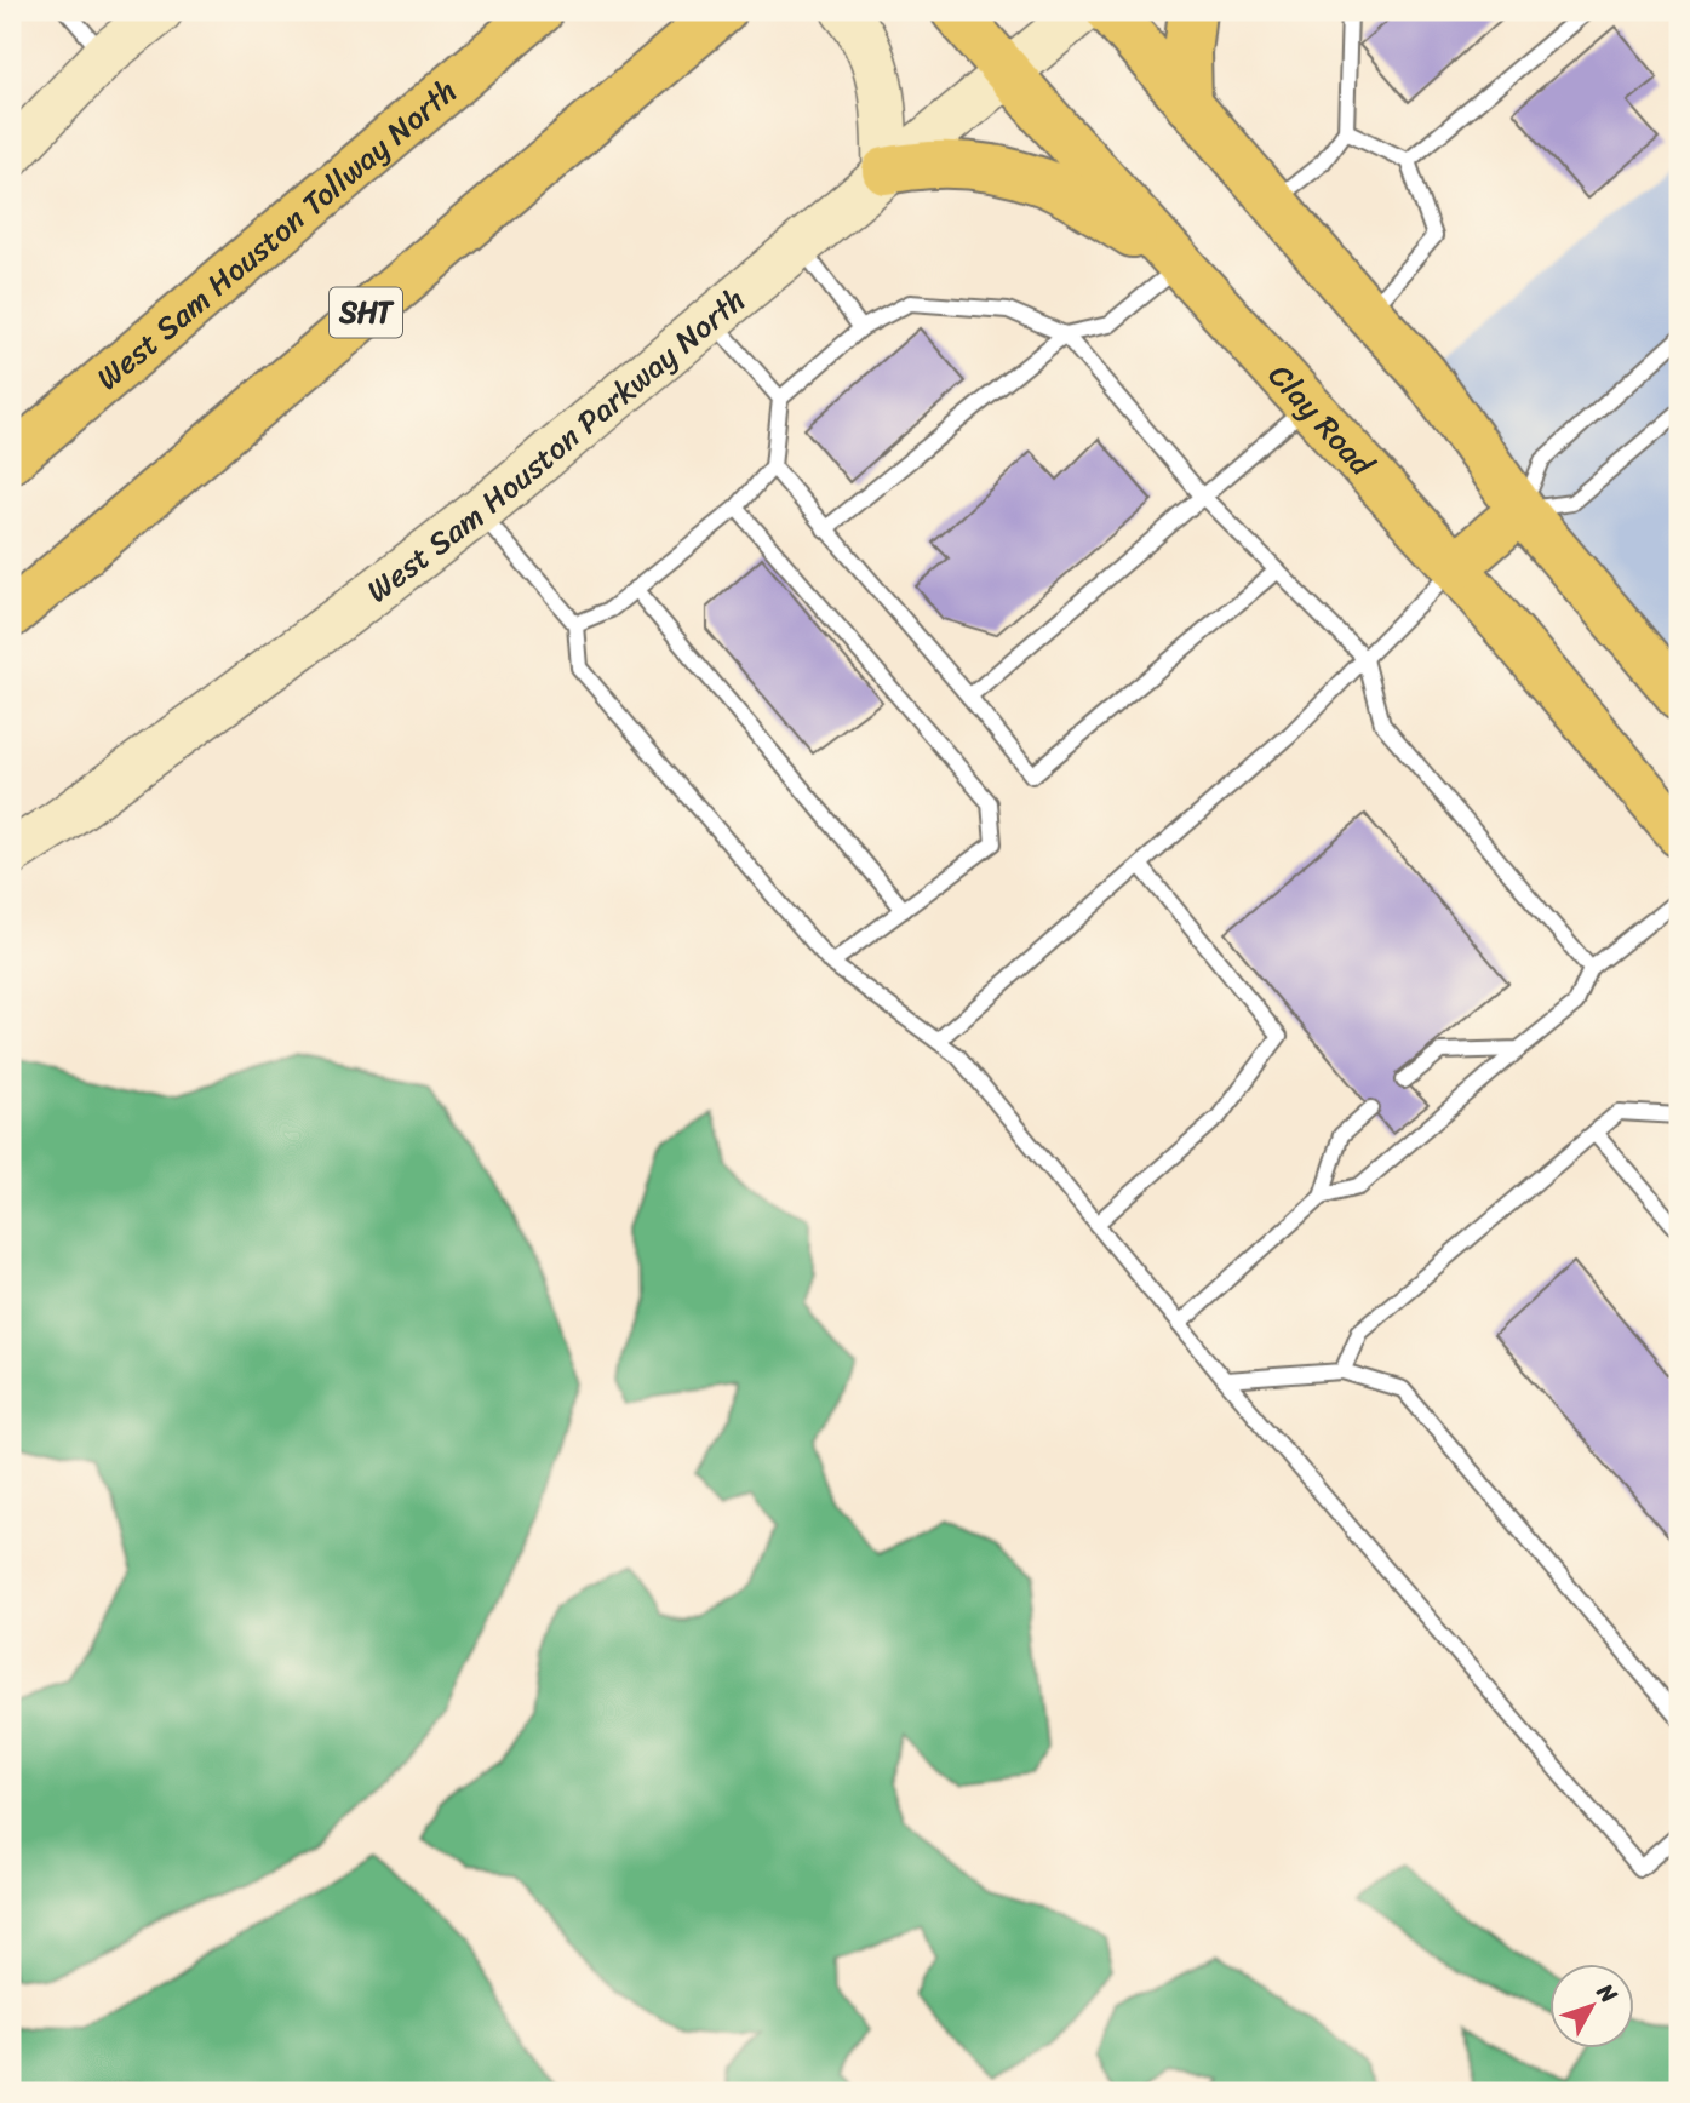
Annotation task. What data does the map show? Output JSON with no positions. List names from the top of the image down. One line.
{"streets":{"main road":["West Sam Houston Tollway North","SHT","Clay Road","West Sam Houston Parkway North"]},"crossings":[["Clay Road","West Sam Houston Parkway North"]],"north":"top right"}
